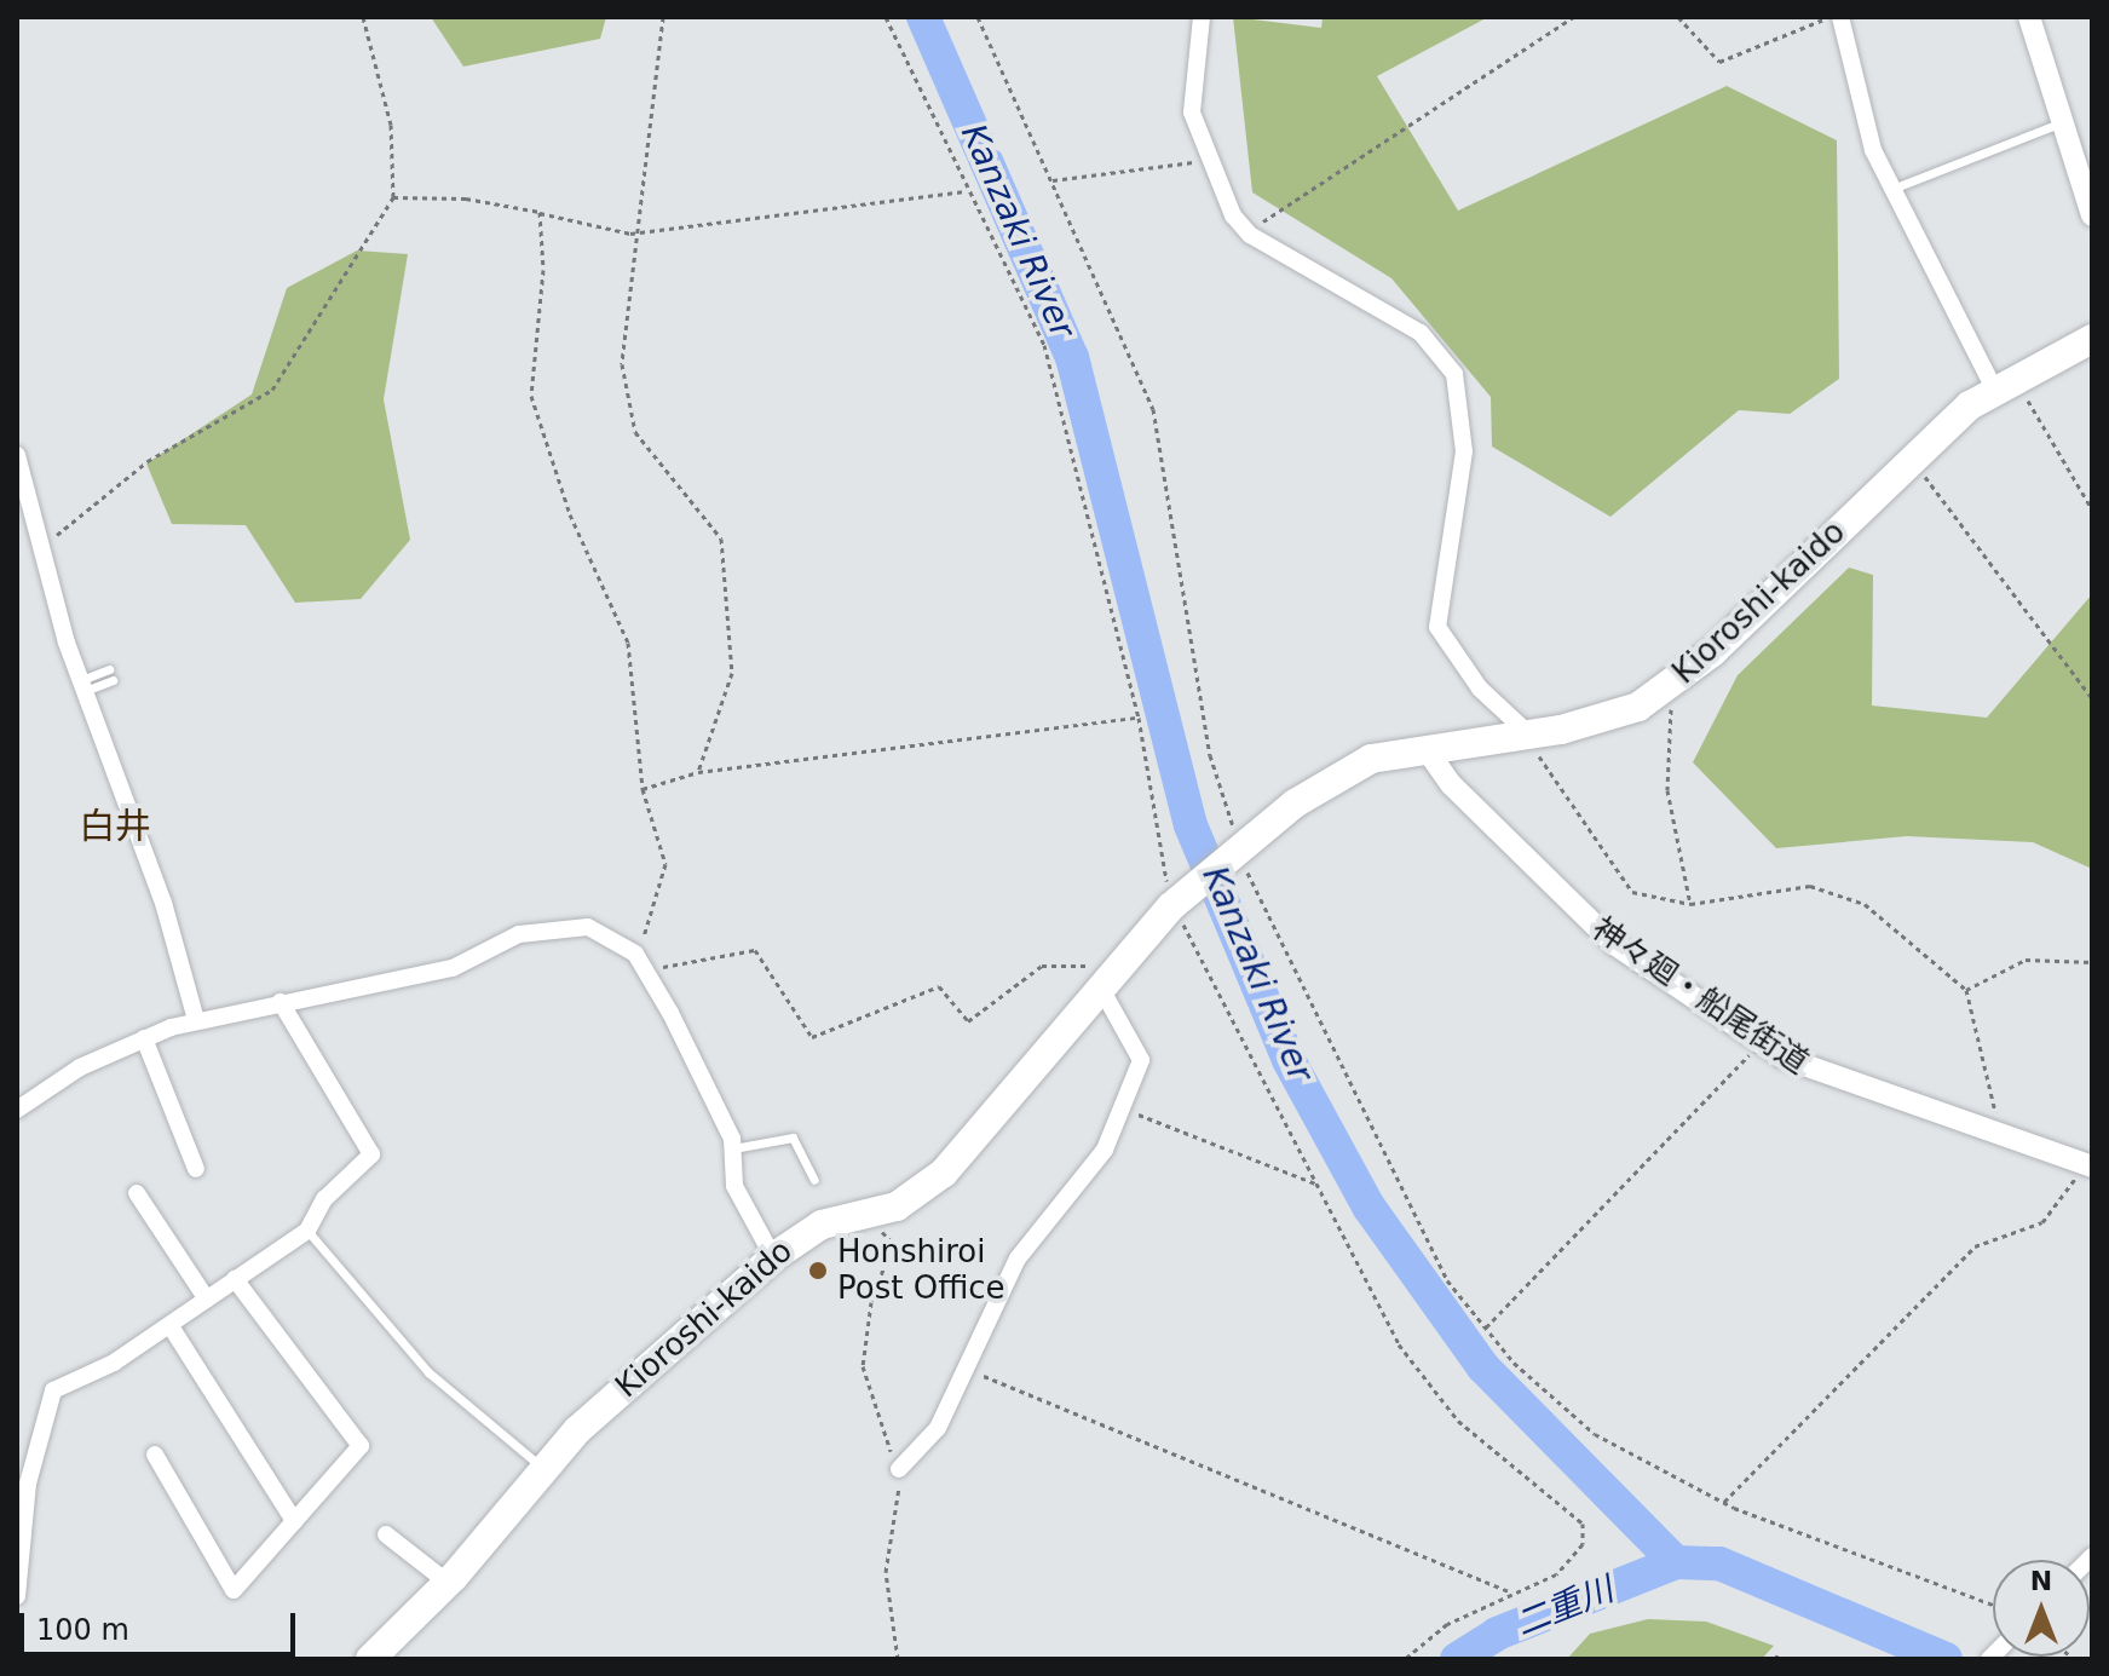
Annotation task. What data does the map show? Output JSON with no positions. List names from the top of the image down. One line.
{"streets":{"main road":["Kioroshi-kaido"],"street":["神々廻・船尾街道"]},"crossings":[["Kioroshi-kaido","神々廻・船尾街道"]],"districts":["白井"],"water":["Kanzaki River","二重川"],"places":["Honshiroi Post Office"],"scale_bar":"100 m","north":"top"}
